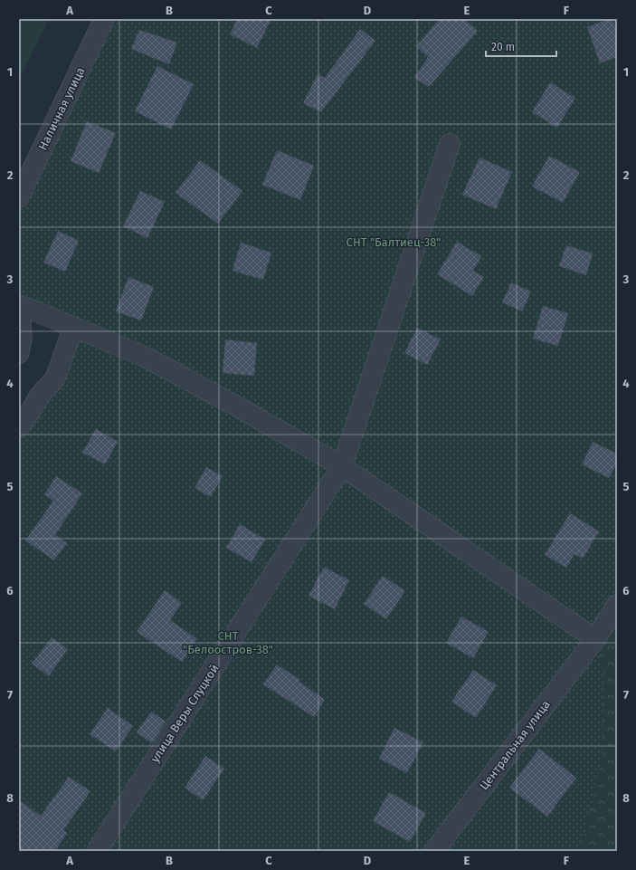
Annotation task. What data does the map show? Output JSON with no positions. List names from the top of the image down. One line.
{"streets":{"street":["Наличная улица","улица Веры Слуцкой","Центральная улица"]},"parks":["СНТ \"Балтиец-38\"","СНТ \"Белоостров-38\""],"scale_bar":"20 m","grid":{"columns":["A","B","C","D","E","F"],"rows":["1","2","3","4","5","6","7","8"]}}
